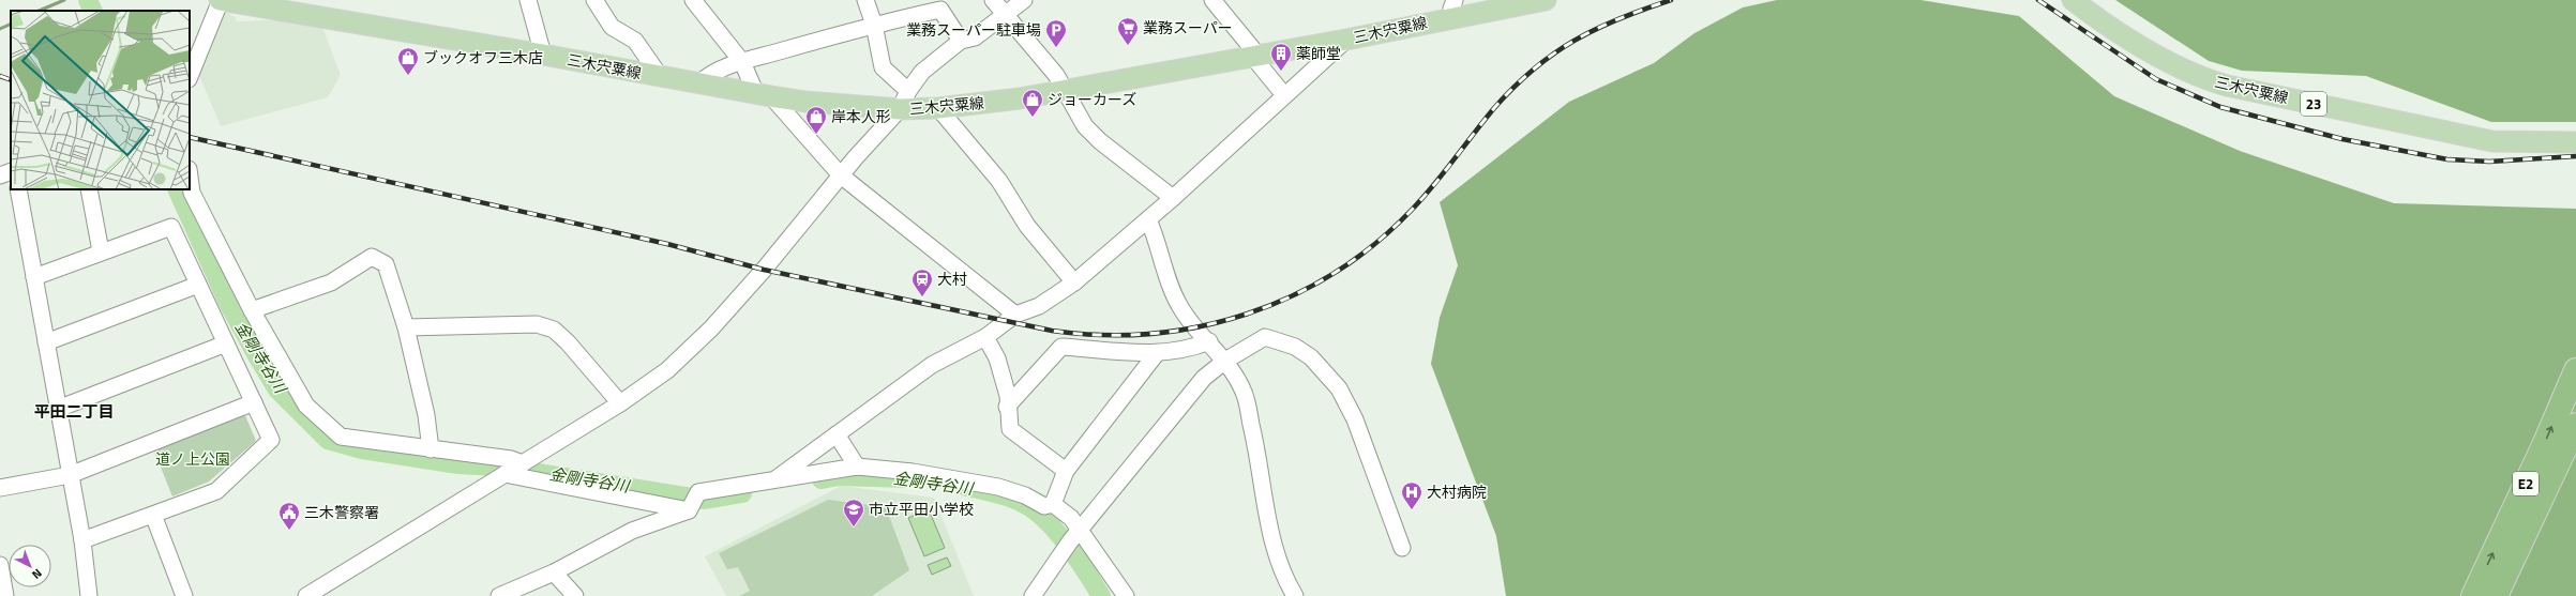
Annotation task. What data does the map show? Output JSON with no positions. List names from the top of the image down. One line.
{"streets":{"highway":["E2"],"main road":["三木宍粟線","23"]},"districts":["平田二丁目"],"water":["金剛寺谷川"],"parks":["道ノ上公園"],"places":{"supermarket":["業務スーパー"],"parking":["業務スーパー駐車場"],"building":["薬師堂"],"shop":["ブックオフ三木店","ジョーカーズ","岸本人形"],"station":["大村"],"hospital":["大村病院"],"school or university":["市立平田小学校"],"public building":["三木警察署"]},"north":"bottom right"}
